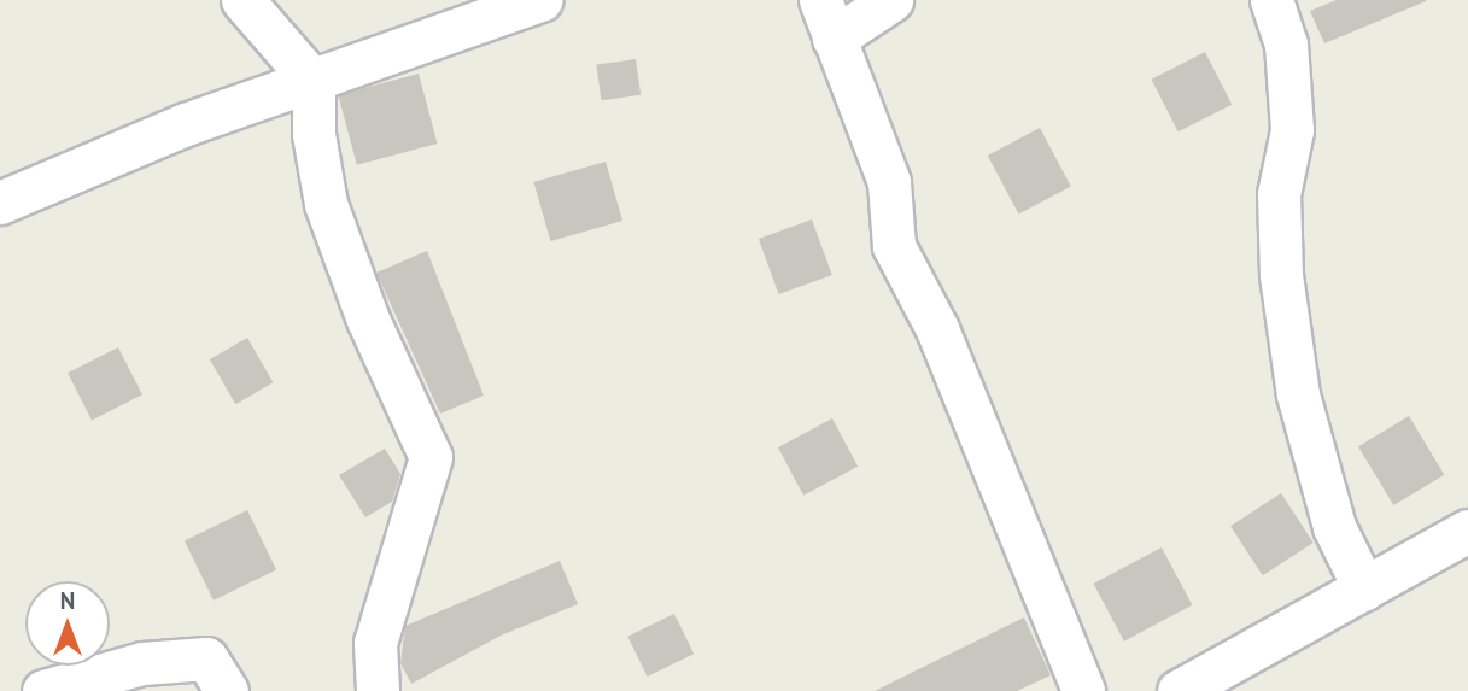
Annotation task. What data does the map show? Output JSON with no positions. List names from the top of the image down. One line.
{"north":"top"}
